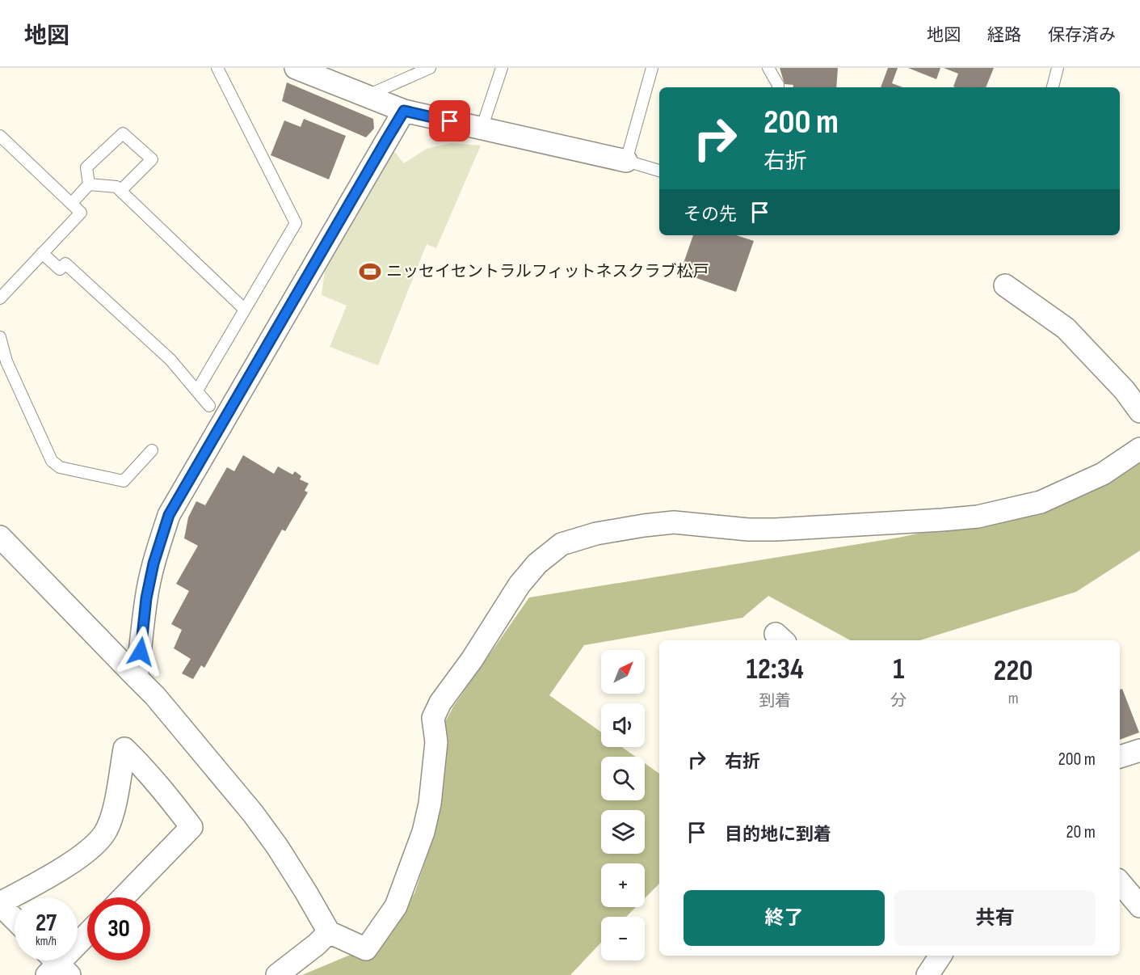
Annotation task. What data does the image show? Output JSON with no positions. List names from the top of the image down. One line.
{"places":{"sports":["ニッセイセントラルフィットネスクラブ松戸"]},"north":"top right","page":{"header":"地図","nav":["地図","経路","保存済み"],"turn":["200 m","右折"],"then":"その先","eta":["12:34","到着","1","分","220","m"],"map_buttons":["+","−"],"list":[{"name":"右折","value":"200 m"},{"name":"目的地に到着","value":"20 m"}],"buttons":["終了","共有"],"speed":"27 km/h","limit":"30"}}
